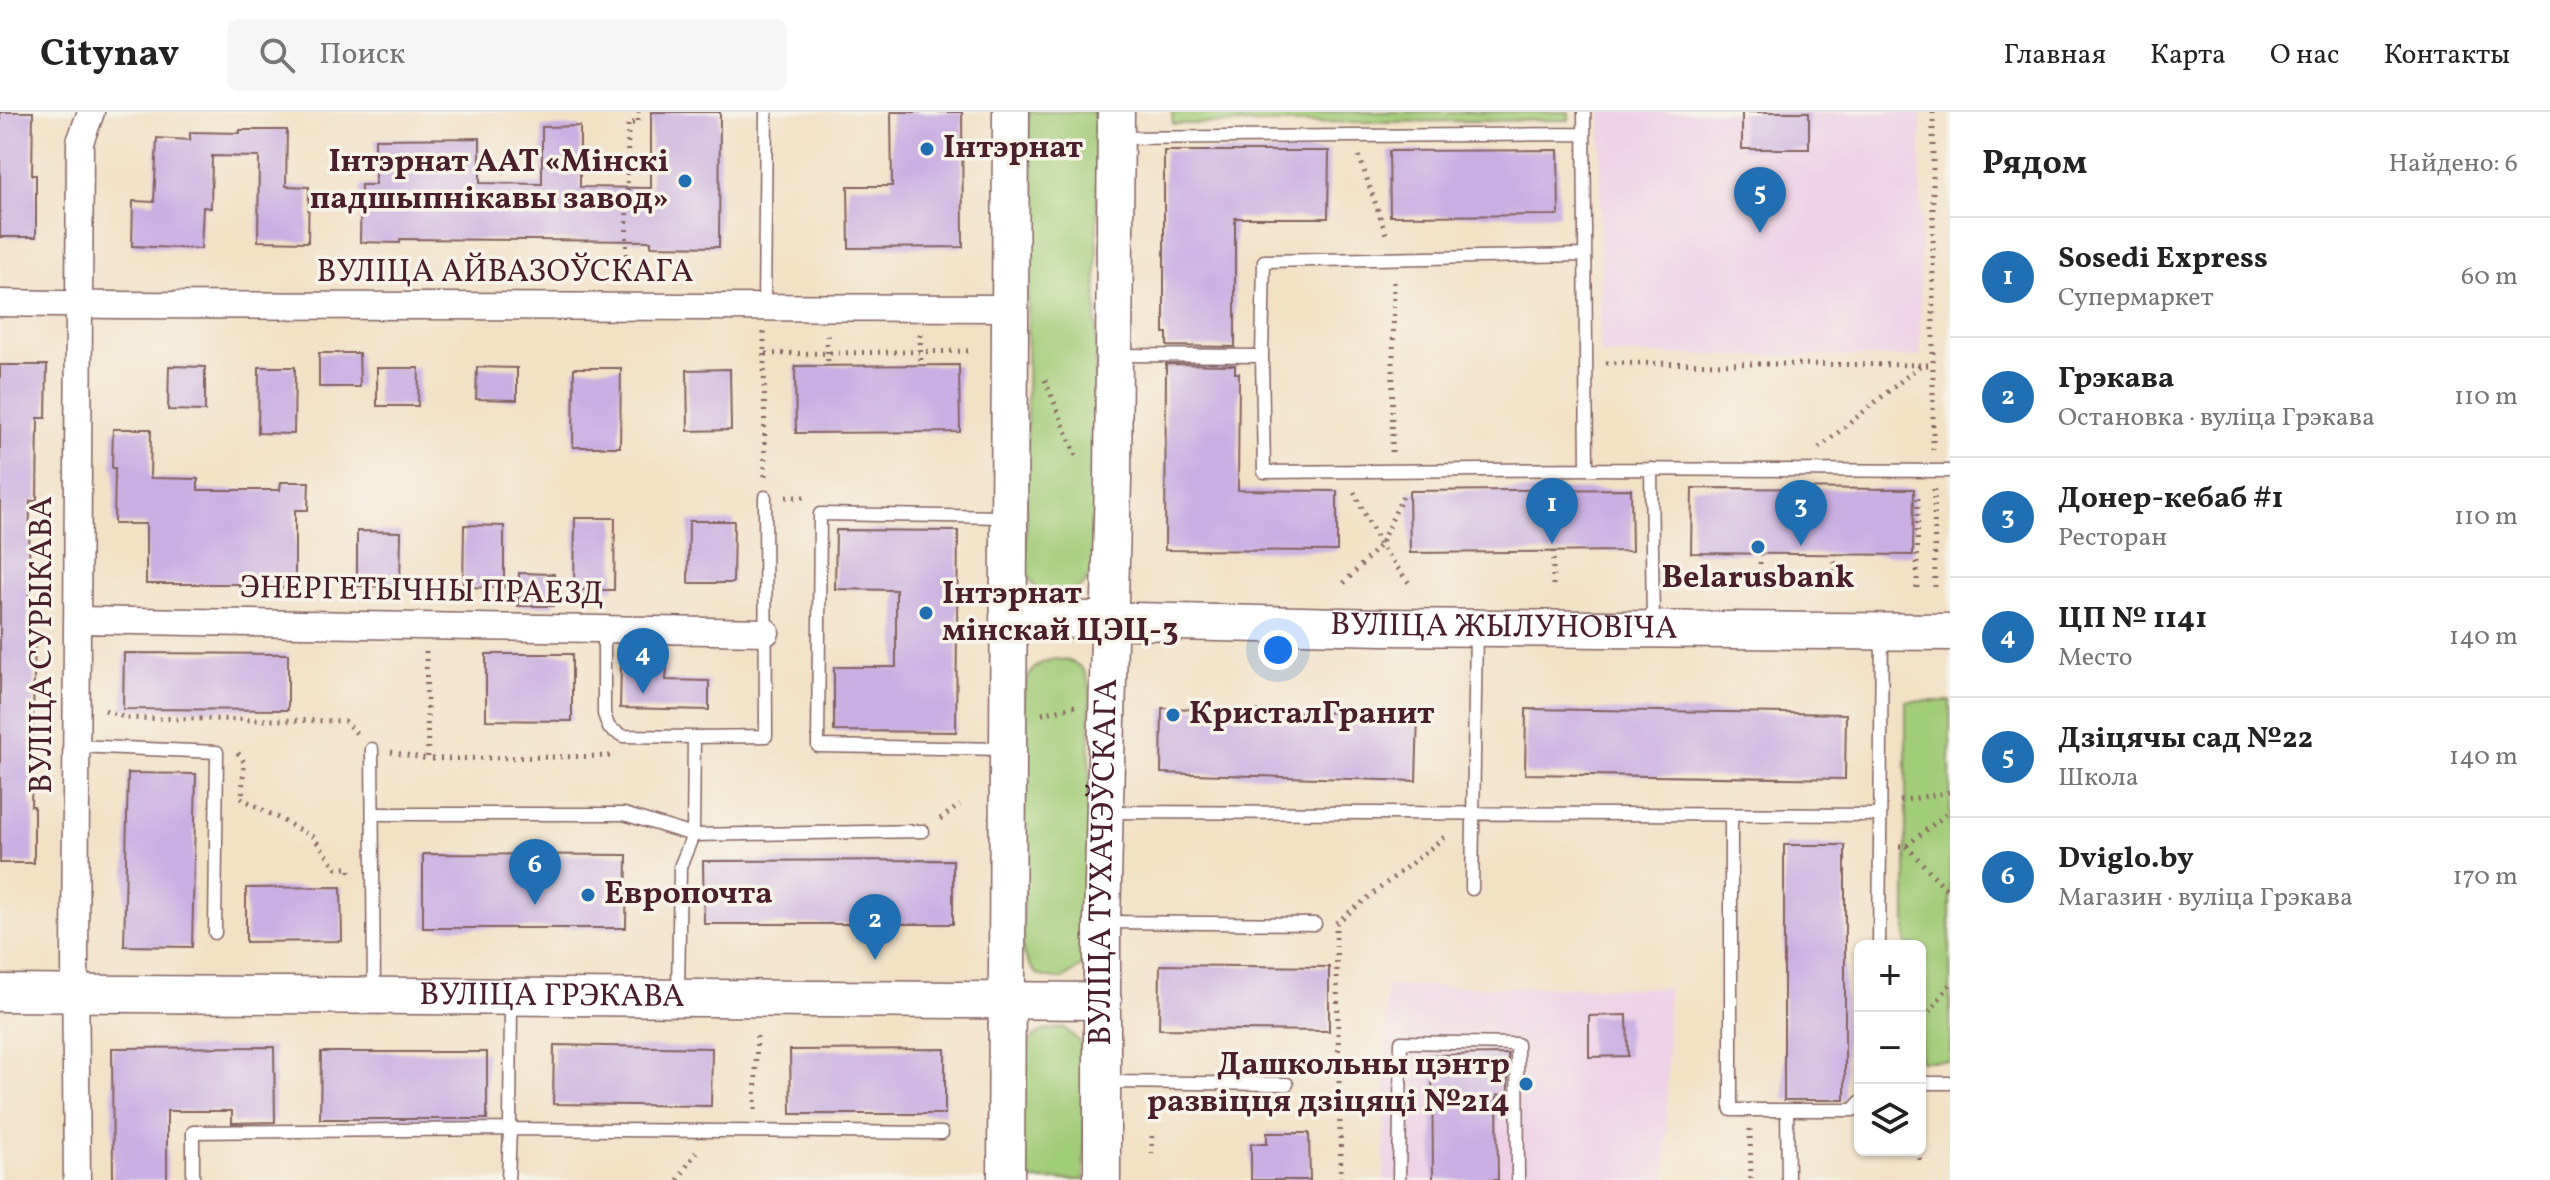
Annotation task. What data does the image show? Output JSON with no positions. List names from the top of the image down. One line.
{"streets":{"main road":["ВУЛІЦА ЖЫЛУНОВІЧА","ВУЛІЦА ТУХАЧЭЎСКАГА","ВУЛІЦА ГРЭКАВА"],"street":["ВУЛІЦА АЙВАЗОЎСКАГА","ЭНЕРГЕТЫЧНЫ ПРАЕЗД","ВУЛІЦА СУРЫКАВА"]},"crossings":[["ВУЛІЦА АЙВАЗОЎСКАГА","ВУЛІЦА СУРЫКАВА"],["ЭНЕРГЕТЫЧНЫ ПРАЕЗД","ВУЛІЦА СУРЫКАВА"],["ВУЛІЦА ЖЫЛУНОВІЧА","ВУЛІЦА ТУХАЧЭЎСКАГА"],["ВУЛІЦА СУРЫКАВА","ВУЛІЦА ГРЭКАВА"],["ВУЛІЦА ТУХАЧЭЎСКАГА","ВУЛІЦА ГРЭКАВА"]],"places":["Інтэрнат","Інтэрнат ААТ «Мінскі падшыпнікавы завод»","Belarusbank","Інтэрнат мінскай ЦЭЦ-3","КристалГранит","Европочта","Дашкольны цэнтр развіцця дзіцяці №214"],"page":{"header":"Citynav","search":"Поиск","nav":["Главная","Карта","О нас","Контакты"],"heading":["Рядом","Найдено: 6"],"pins":["5","1","3","4","6","2"],"list":[{"mark":"1","name":"Sosedi Express","note":"Супермаркет","value":"60 m"},{"mark":"2","name":"Грэкава","note":"Остановка · вуліца Грэкава","value":"110 m"},{"mark":"3","name":"Донер-кебаб #1","note":"Ресторан","value":"110 m"},{"mark":"4","name":"ЦП № 1141","note":"Место","value":"140 m"},{"mark":"5","name":"Дзіцячы сад №22","note":"Школа","value":"140 m"},{"mark":"6","name":"Dviglo.by","note":"Магазин · вуліца Грэкава","value":"170 m"}],"map_buttons":["+","−"]}}
